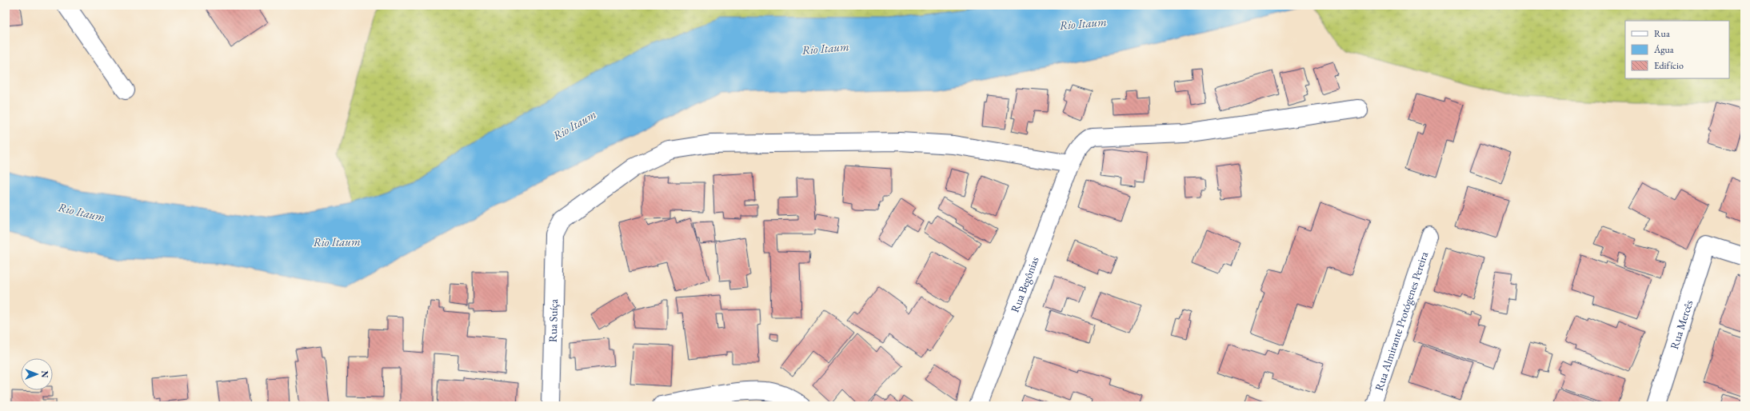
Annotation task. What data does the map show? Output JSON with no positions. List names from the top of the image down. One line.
{"streets":{"street":["Rua Begônias","Rua Suíça","Rua Almirante Protógenes Pereira","Rua Mercês"]},"crossings":[["Rua Begônias","Rua Suíça"]],"water":["Rio Itaum"],"legend":["Rua","Água","Edifício"],"north":"right"}
